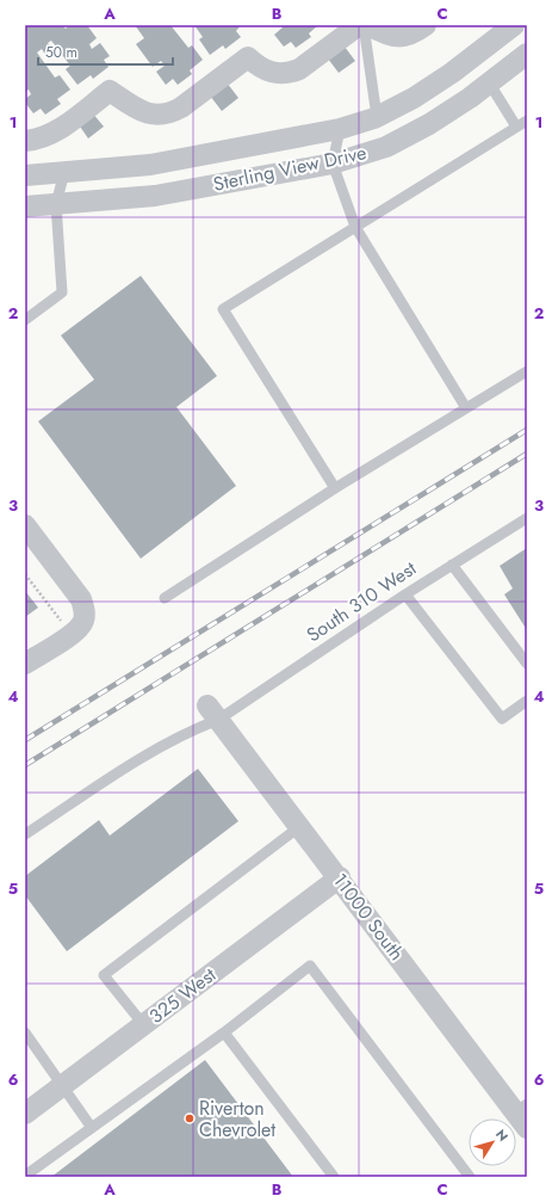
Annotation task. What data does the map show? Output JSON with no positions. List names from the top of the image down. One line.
{"streets":{"street":["Sterling View Drive","11000 South","325 West"],"lane":["South 310 West"]},"crossings":[["South 310 West","11000 South"],["11000 South","325 West"]],"places":["Riverton Chevrolet"],"scale_bar":"50 m","north":"top right","grid":{"columns":["A","B","C"],"rows":["1","2","3","4","5","6"]}}
